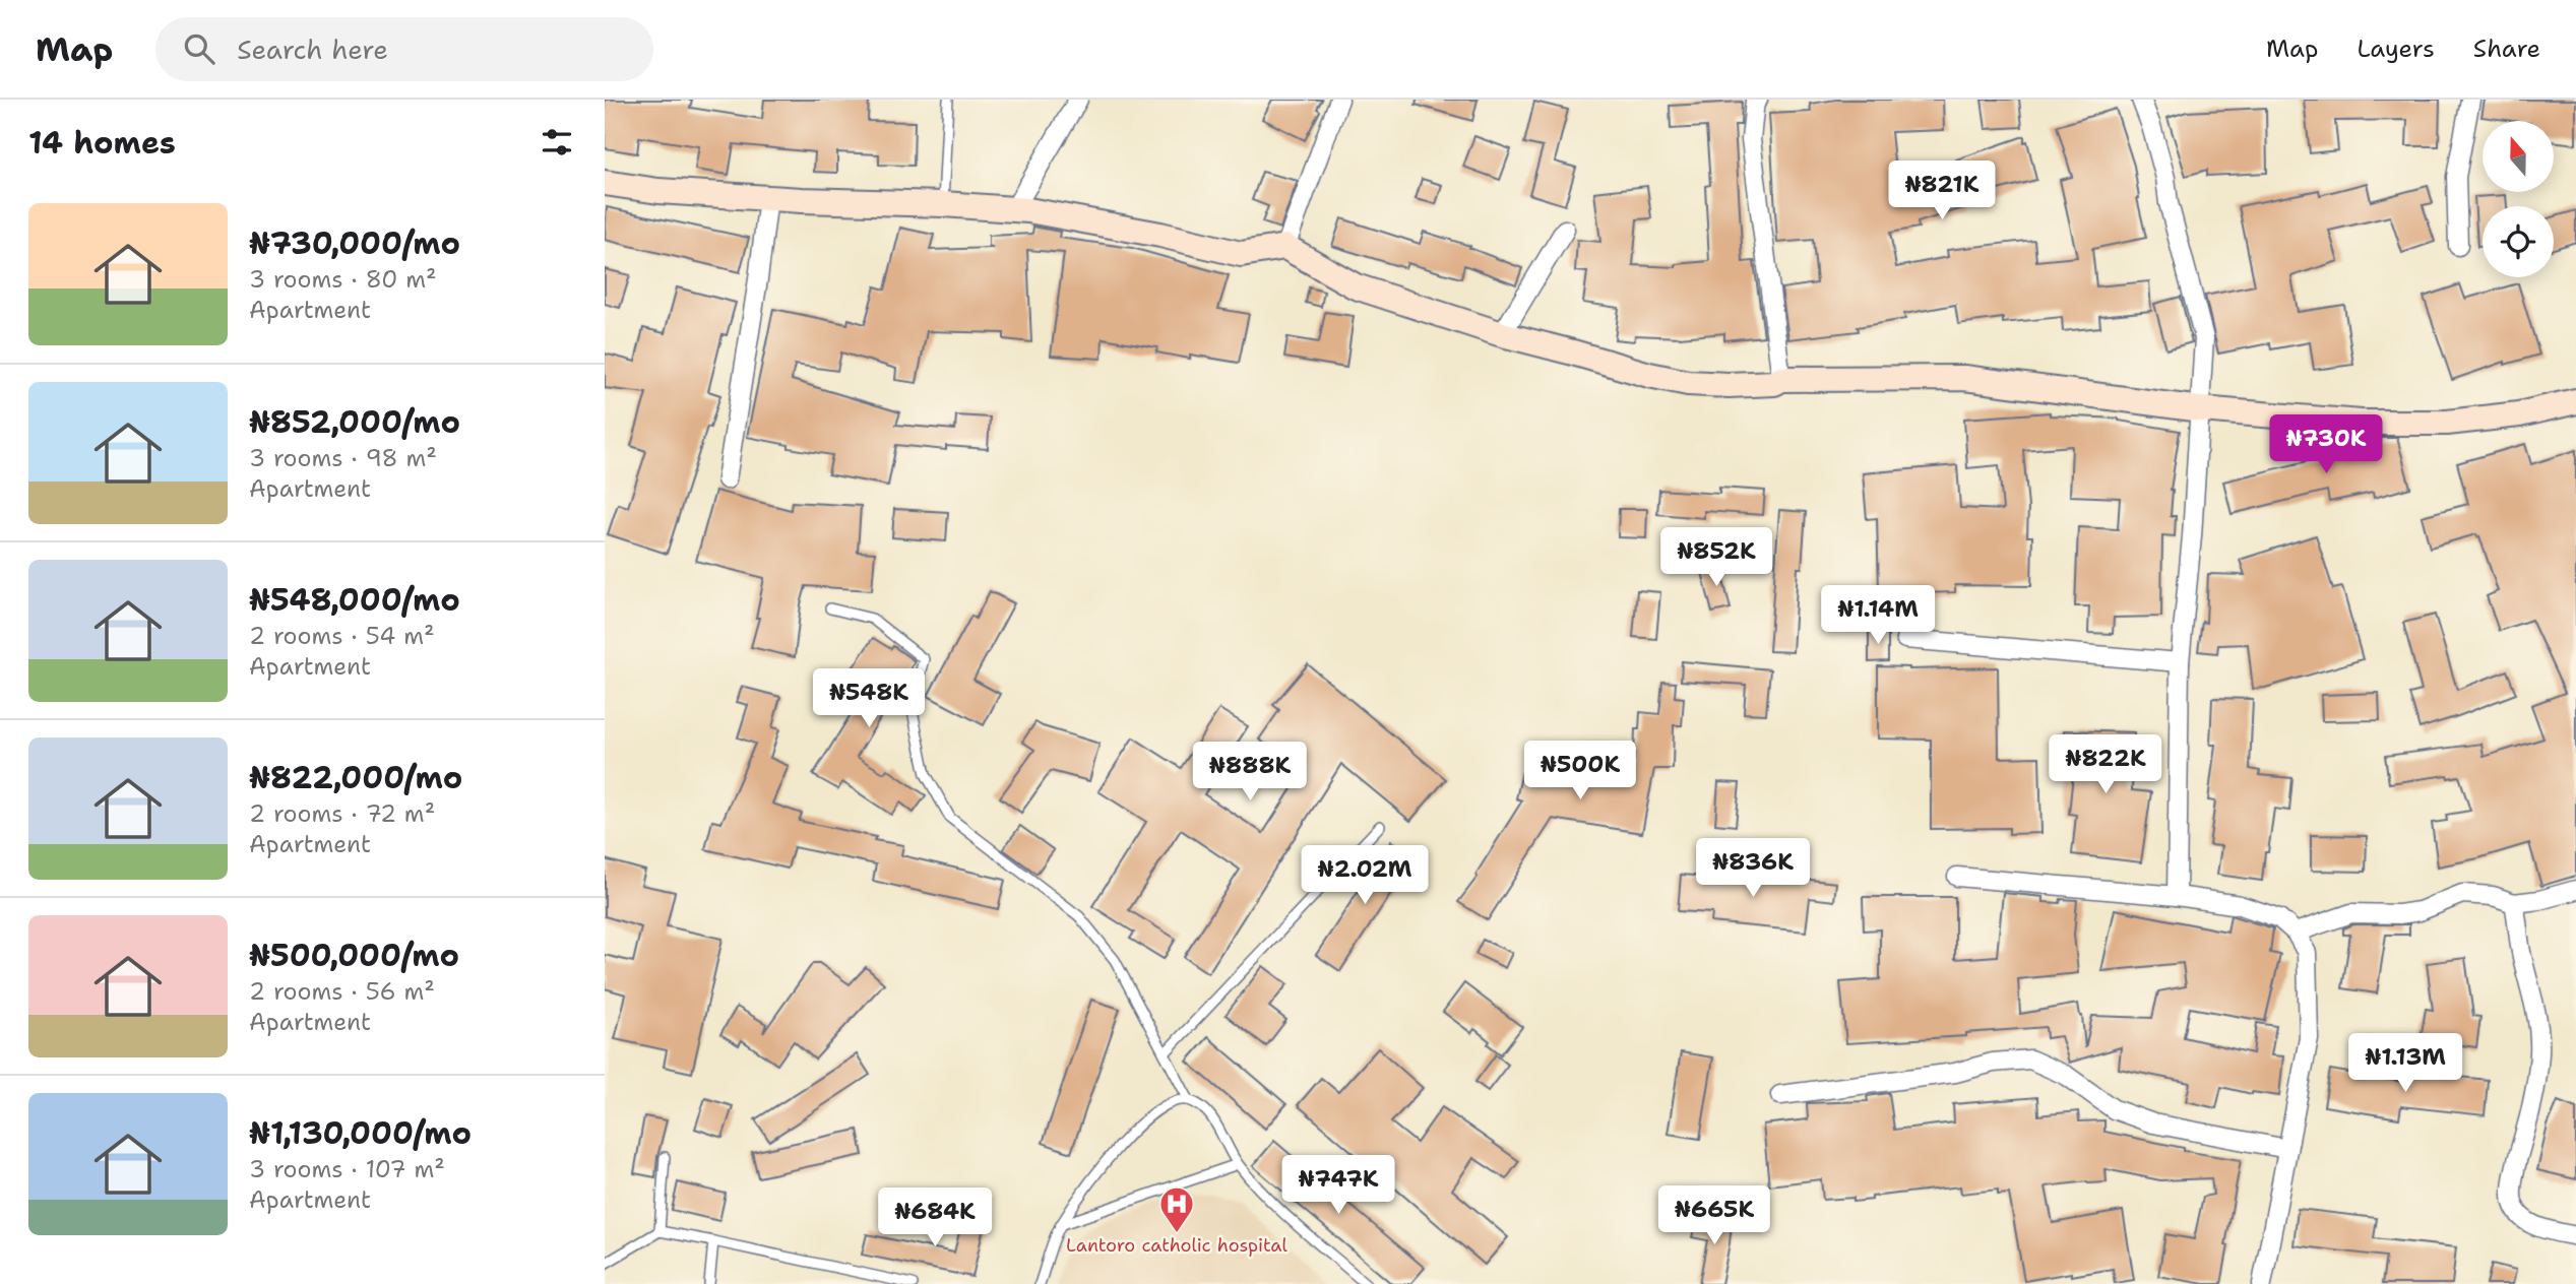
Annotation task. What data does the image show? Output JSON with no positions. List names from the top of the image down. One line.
{"places":{"hospital":["Lantoro catholic hospital"]},"north":"top","page":{"header":"Map","search":"Search here","nav":["Map","Layers","Share"],"heading":"14 homes","price":["₦821K","₦730K","₦852K","₦1.14M","₦548K","₦822K","₦500K","₦888K","₦836K","₦2.02M","₦1.13M","₦747K","₦665K","₦684K"],"list":[{"name":"₦730,000/mo","note":"3 rooms · 80 m² · Apartment"},{"name":"₦852,000/mo","note":"3 rooms · 98 m² · Apartment"},{"name":"₦548,000/mo","note":"2 rooms · 54 m² · Apartment"},{"name":"₦822,000/mo","note":"2 rooms · 72 m² · Apartment"},{"name":"₦500,000/mo","note":"2 rooms · 56 m² · Apartment"},{"name":"₦1,130,000/mo","note":"3 rooms · 107 m² · Apartment"}]}}
